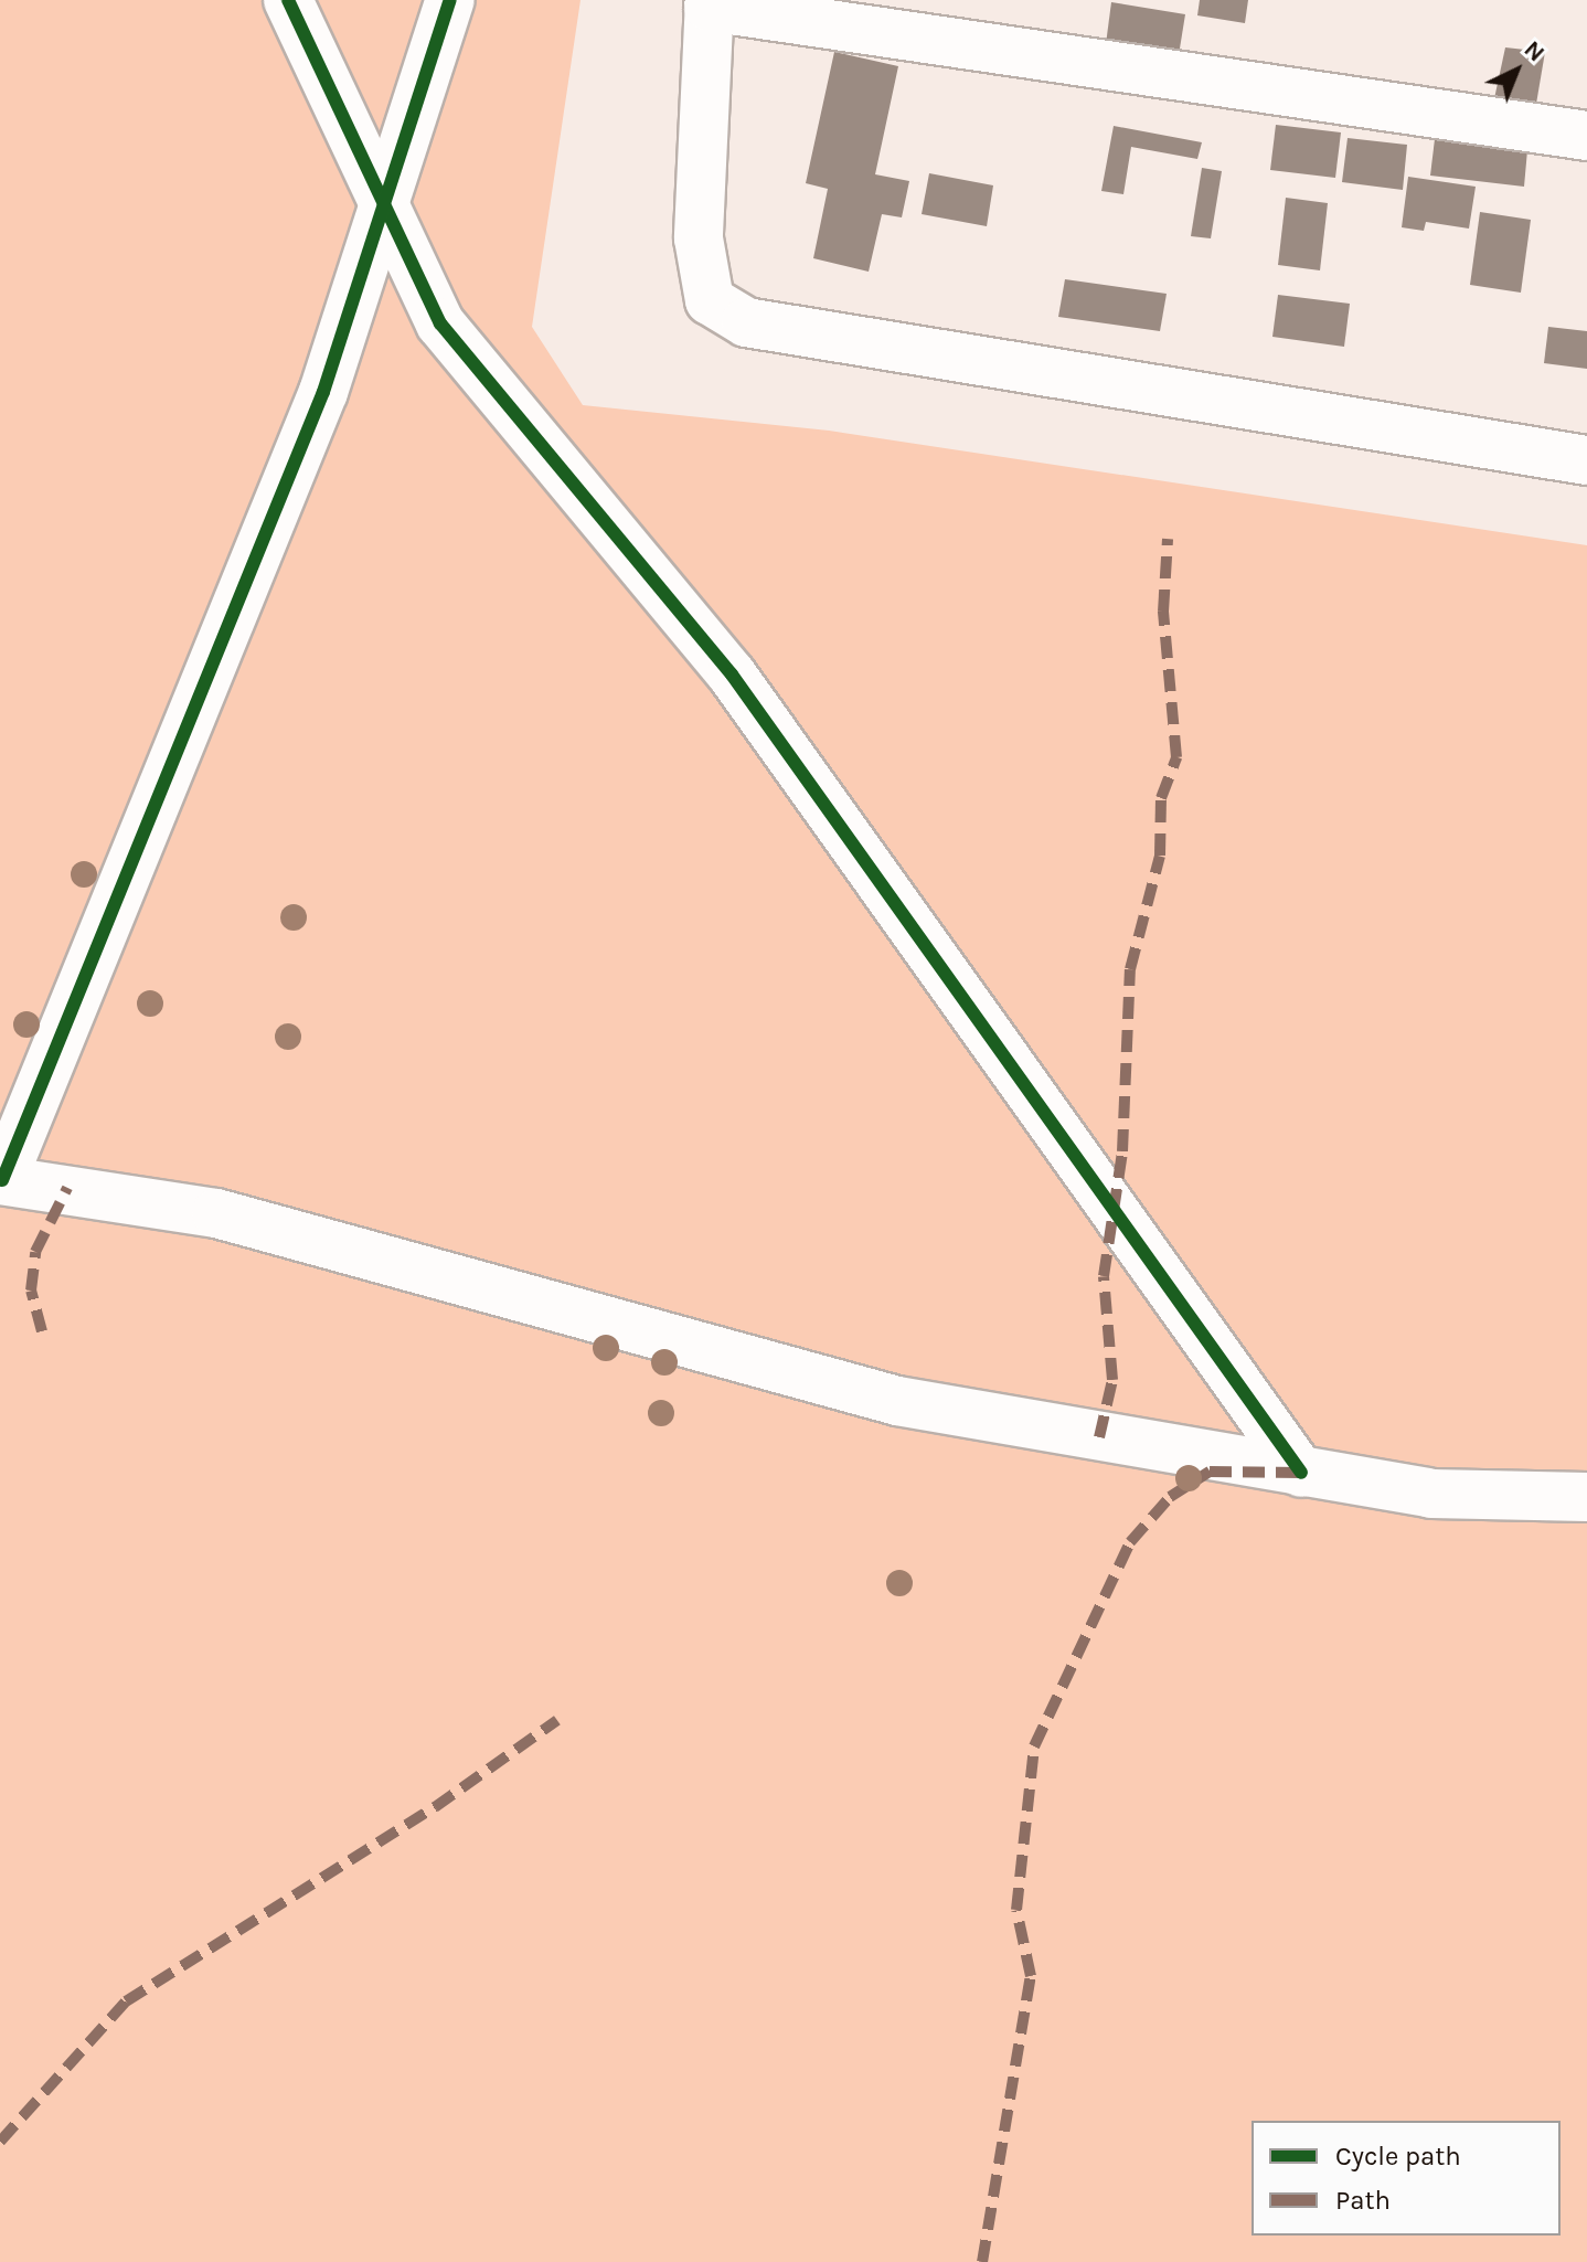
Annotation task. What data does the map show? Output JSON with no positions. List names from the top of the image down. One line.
{"legend":["Cycle path","Path"],"north":"top right"}
